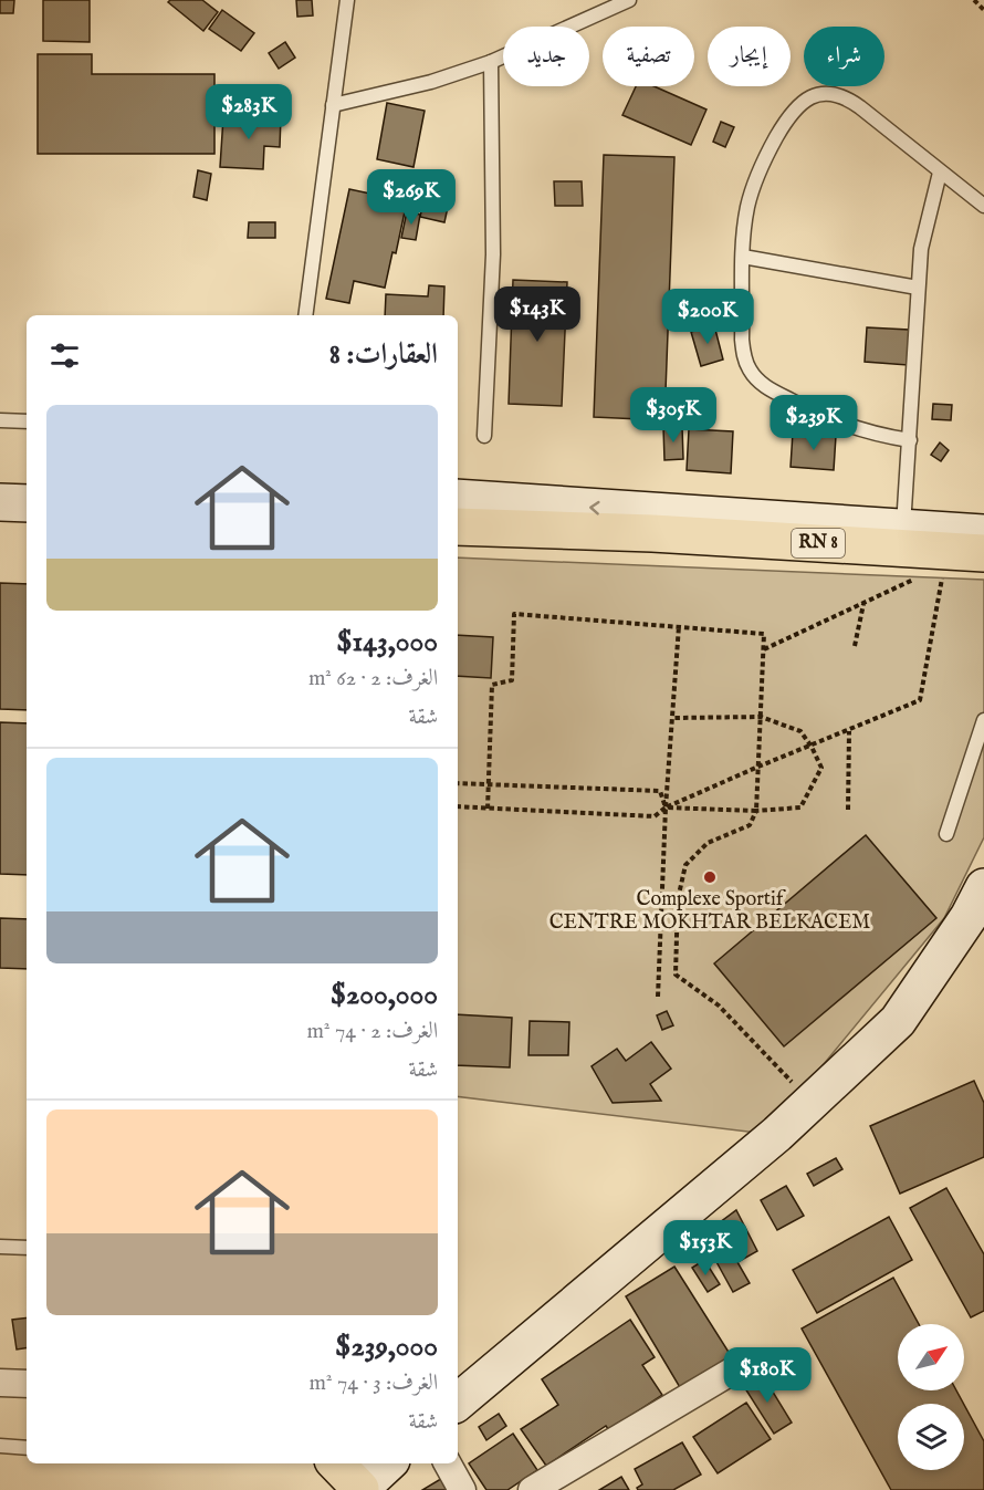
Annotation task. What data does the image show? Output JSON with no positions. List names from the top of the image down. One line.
{"streets":{"main road":["RN 8"]},"places":["Complexe Sportif CENTRE MOKHTAR BELKACEM"],"north":"top right","page":{"chip":["شراء","إيجار","تصفية","جديد"],"price":["$283K","$269K","$143K","$200K","$305K","$239K","$153K","$180K"],"heading":"العقارات: 8","list":[{"name":"$143,000","note":"الغرف: 2 · 62 m² · شقة"},{"name":"$200,000","note":"الغرف: 2 · 74 m² · شقة"},{"name":"$239,000","note":"الغرف: 3 · 74 m² · شقة"}]}}
